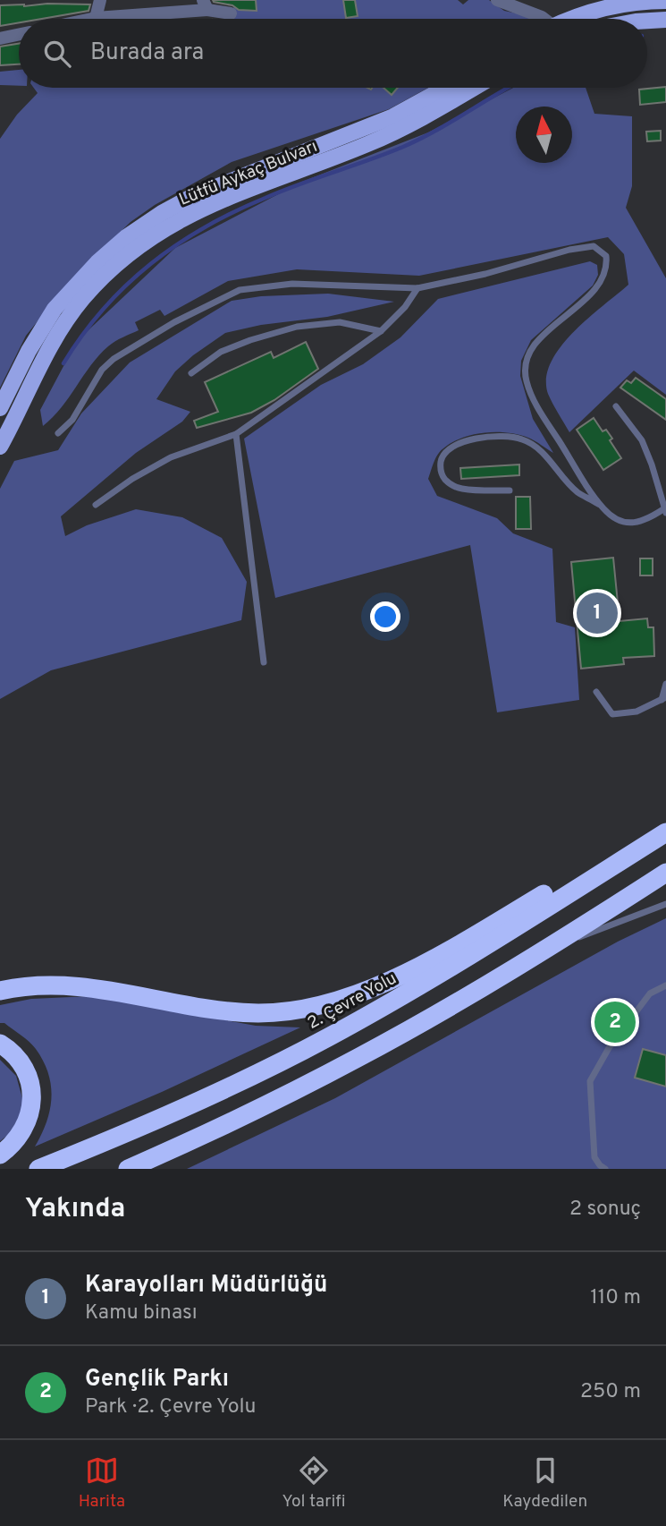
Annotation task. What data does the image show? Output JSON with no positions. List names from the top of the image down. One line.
{"streets":{"highway":["2. Çevre Yolu"],"main road":["Lütfü Aykaç Bulvarı"]},"north":"top","page":{"search":"Burada ara","pins":["1","2"],"heading":["Yakında","2 sonuç"],"list":[{"mark":"1","name":"Karayolları Müdürlüğü","note":"Kamu binası","value":"110 m"},{"mark":"2","name":"Gençlik Parkı","note":"Park · 2. Çevre Yolu","value":"250 m"}],"nav":["Harita","Yol tarifi","Kaydedilen"]}}
